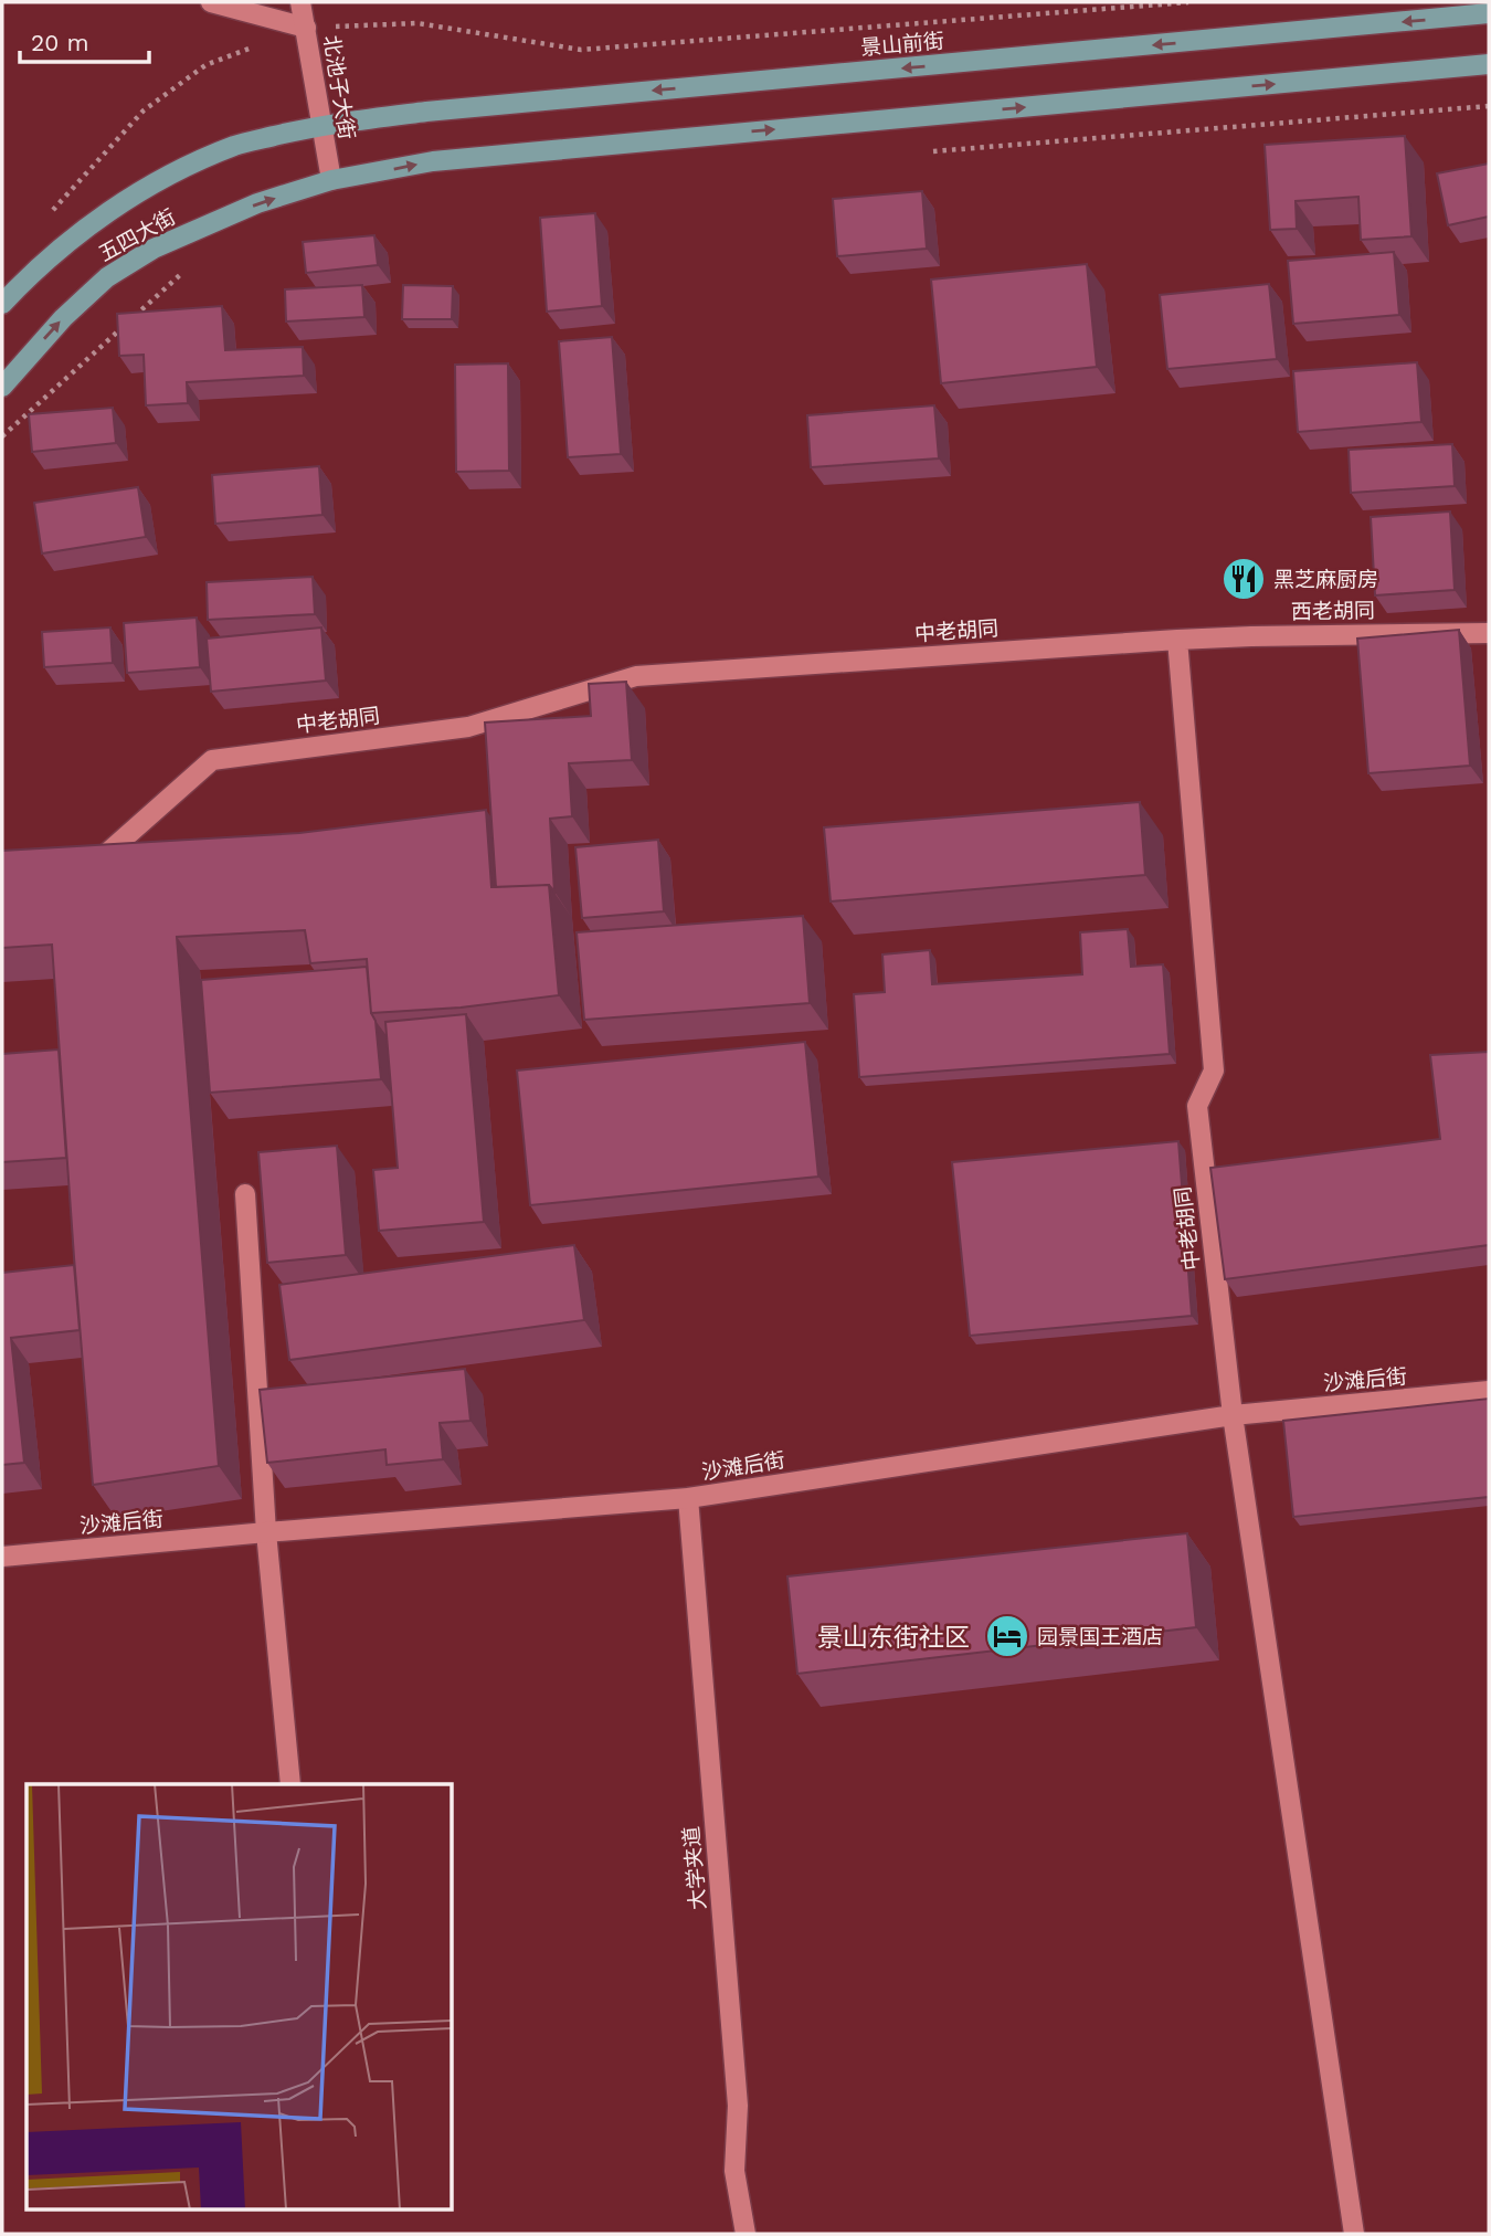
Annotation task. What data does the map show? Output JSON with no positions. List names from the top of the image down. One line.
{"streets":{"main road":["景山前街","五四大街"],"street":["北池子大街","西老胡同","中老胡同","沙滩后街","大学夹道"]},"crossings":[["景山前街","北池子大街"],["景山前街","五四大街"],["北池子大街","五四大街"],["西老胡同","中老胡同"],["中老胡同","沙滩后街"],["沙滩后街","大学夹道"]],"districts":["景山东街社区"],"places":{"restaurant":["黑芝麻厨房"],"hotel":["园景国王酒店"]},"scale_bar":"20 m"}
